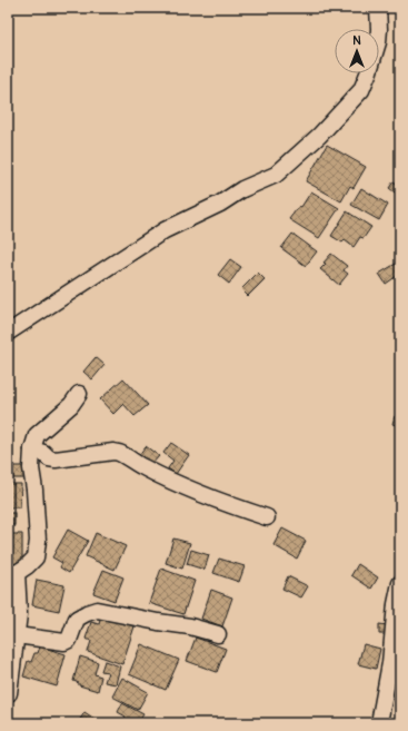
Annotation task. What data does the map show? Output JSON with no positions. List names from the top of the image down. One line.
{"north":"top"}
